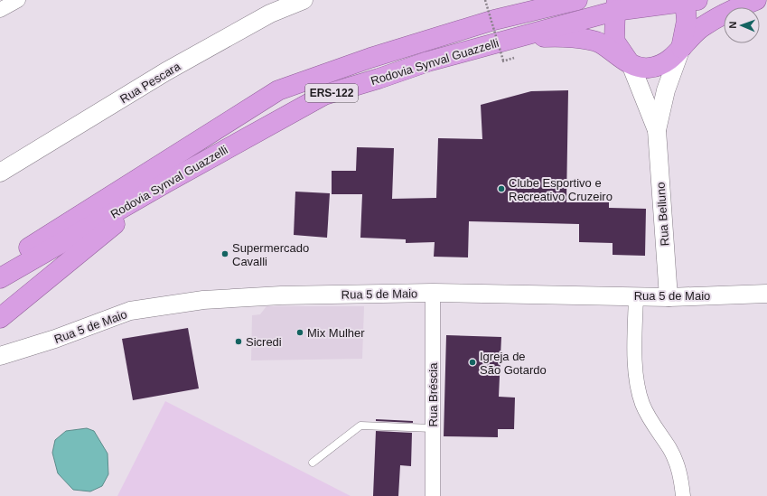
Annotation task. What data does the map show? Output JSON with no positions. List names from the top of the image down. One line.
{"streets":{"highway":["Rodovia Synval Guazzelli","ERS-122"],"street":["Rua Pescara","Rua Belluno","Rua 5 de Maio","Rua Bréscia"]},"crossings":[["Rua Belluno","Rua 5 de Maio"],["Rua 5 de Maio","Rua Bréscia"]],"places":["Clube Esportivo e Recreativo Cruzeiro","Supermercado Cavalli","Mix Mulher","Sicredi","Igreja de São Gotardo"],"north":"left"}
